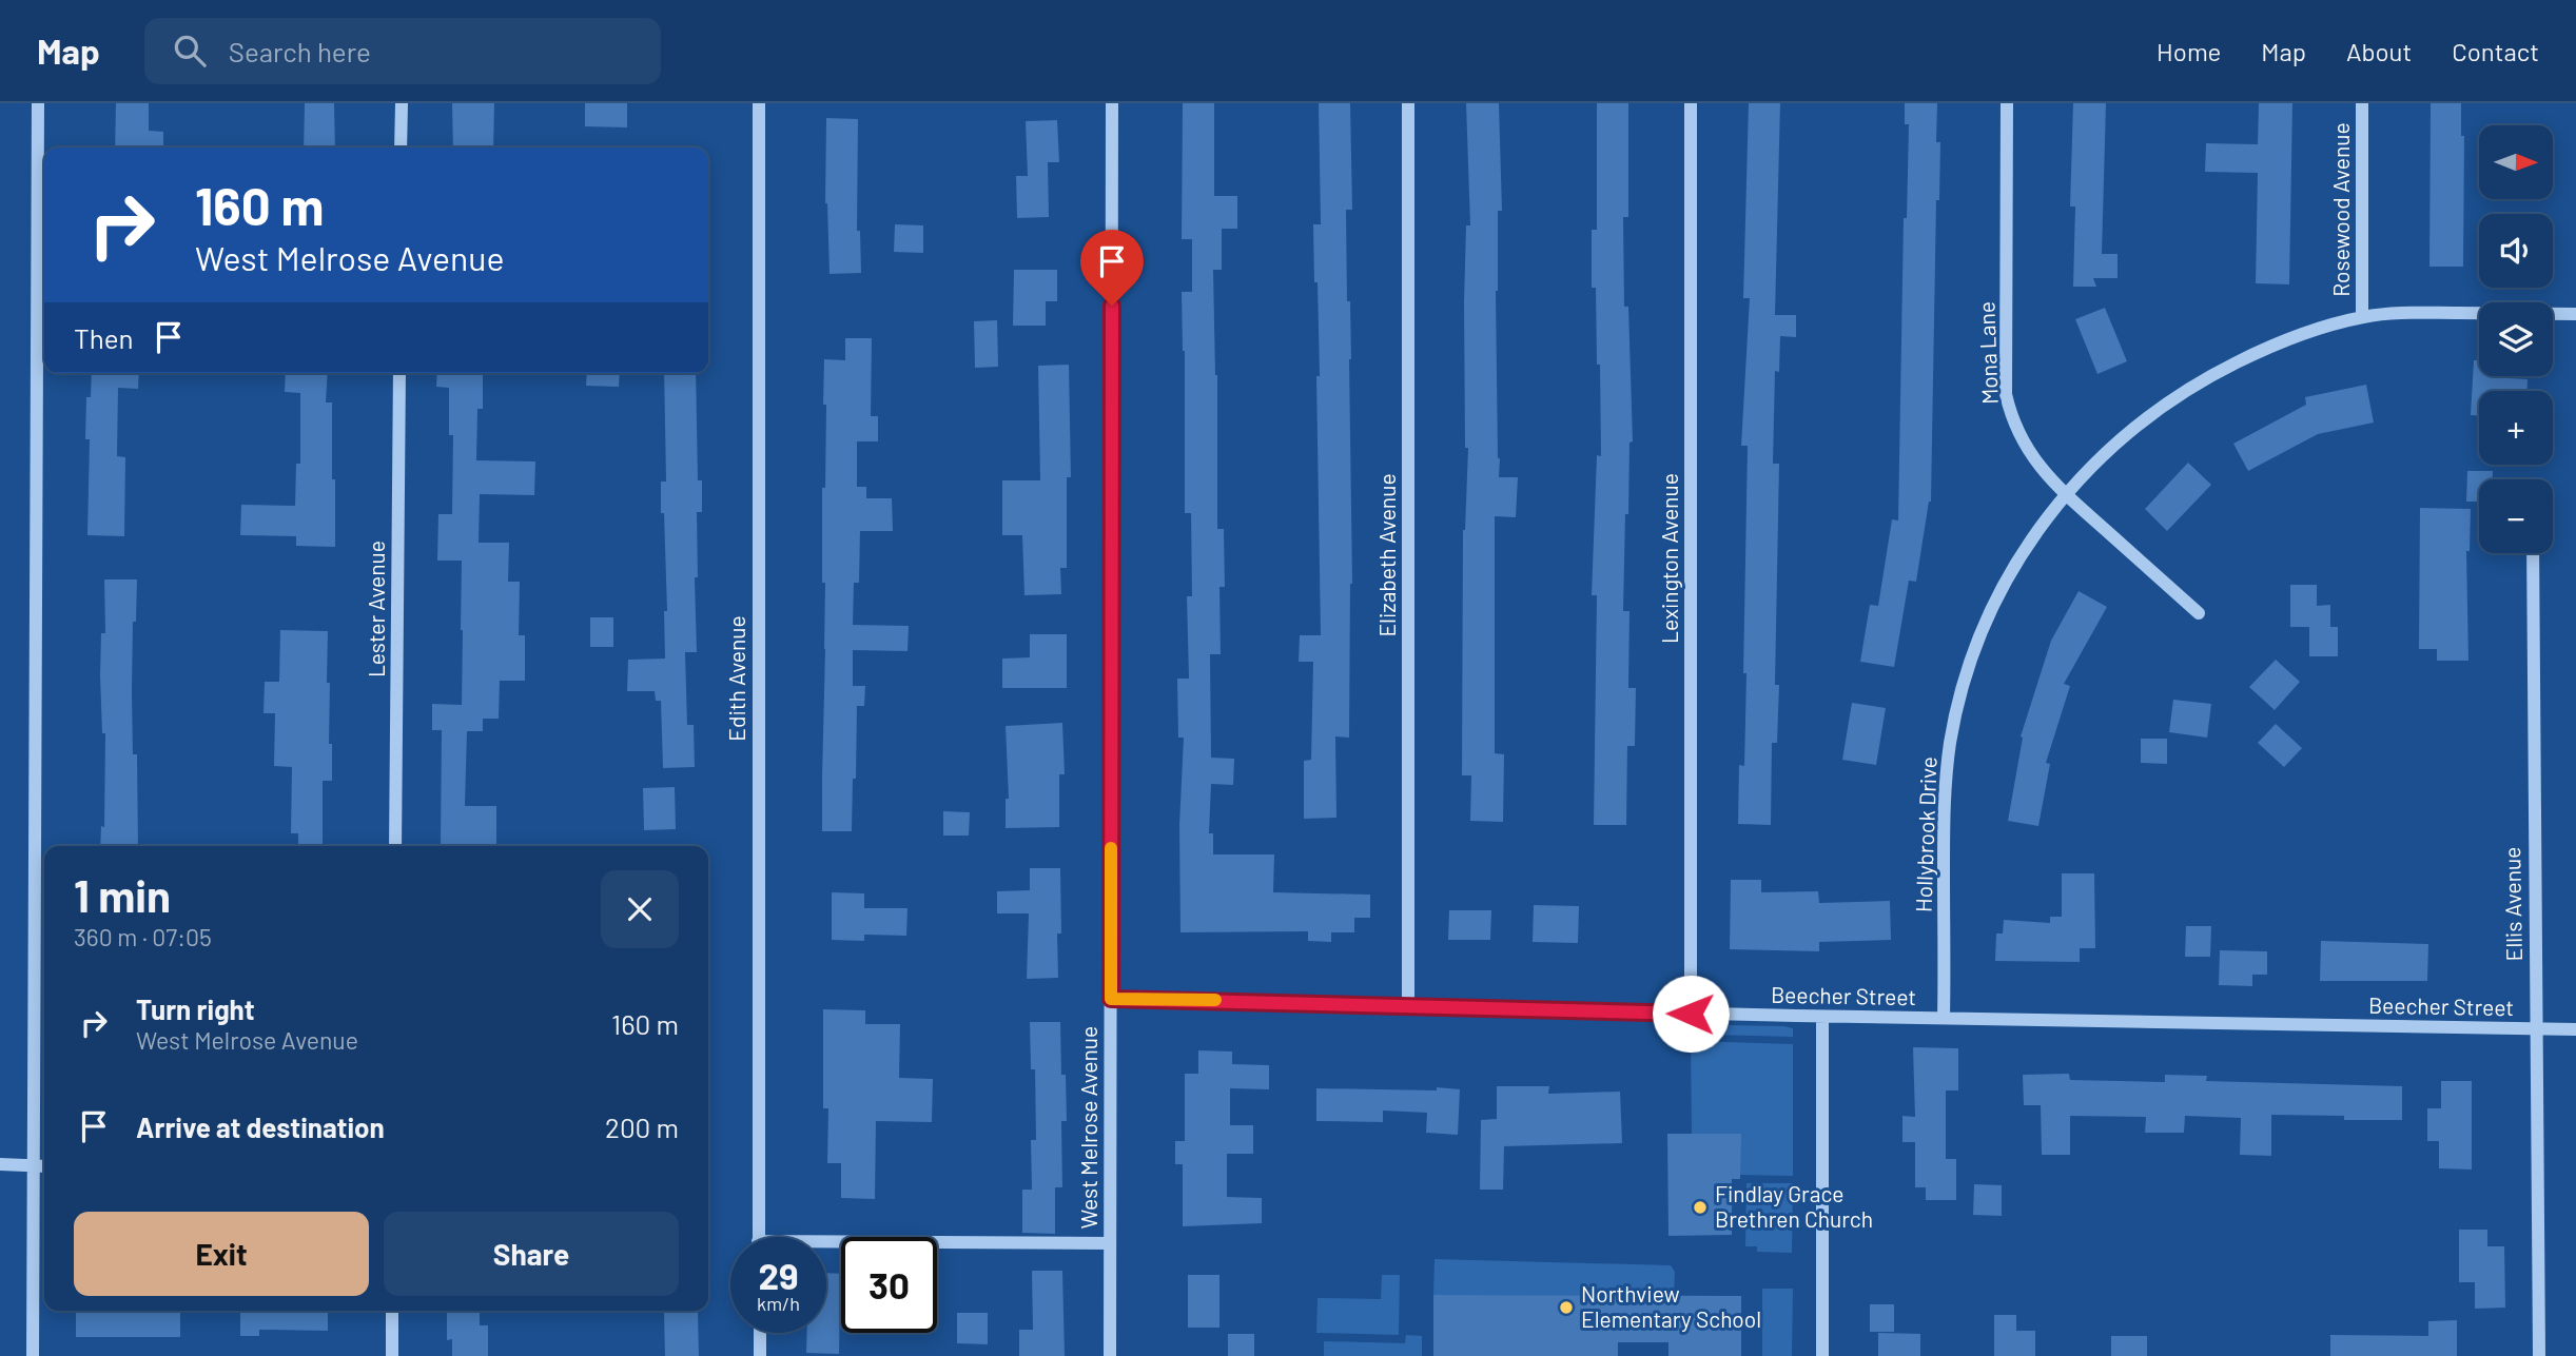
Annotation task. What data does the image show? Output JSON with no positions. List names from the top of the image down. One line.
{"streets":{"street":["Rosewood Avenue","Mona Lane","Elizabeth Avenue","Lexington Avenue","Lester Avenue","Edith Avenue","Hollybrook Drive","Ellis Avenue","Beecher Street","West Melrose Avenue"]},"crossings":[["Rosewood Avenue","Hollybrook Drive"],["Mona Lane","Hollybrook Drive"],["Elizabeth Avenue","Beecher Street"],["Lexington Avenue","Beecher Street"],["Hollybrook Drive","Beecher Street"],["Ellis Avenue","Beecher Street"],["Beecher Street","West Melrose Avenue"]],"places":["Findlay Grace Brethren Church","Northview Elementary School"],"north":"right","page":{"header":"Map","search":"Search here","nav":["Home","Map","About","Contact"],"map_buttons":["+","−"],"turn":["160 m","West Melrose Avenue"],"then":"Then","heading":["1 min","360 m · 07:05"],"list":[{"name":"Turn right","note":"West Melrose Avenue","value":"160 m"},{"name":"Arrive at destination","value":"200 m"}],"buttons":["Exit","Share"],"speed":"29 km/h","limit":"30"}}
